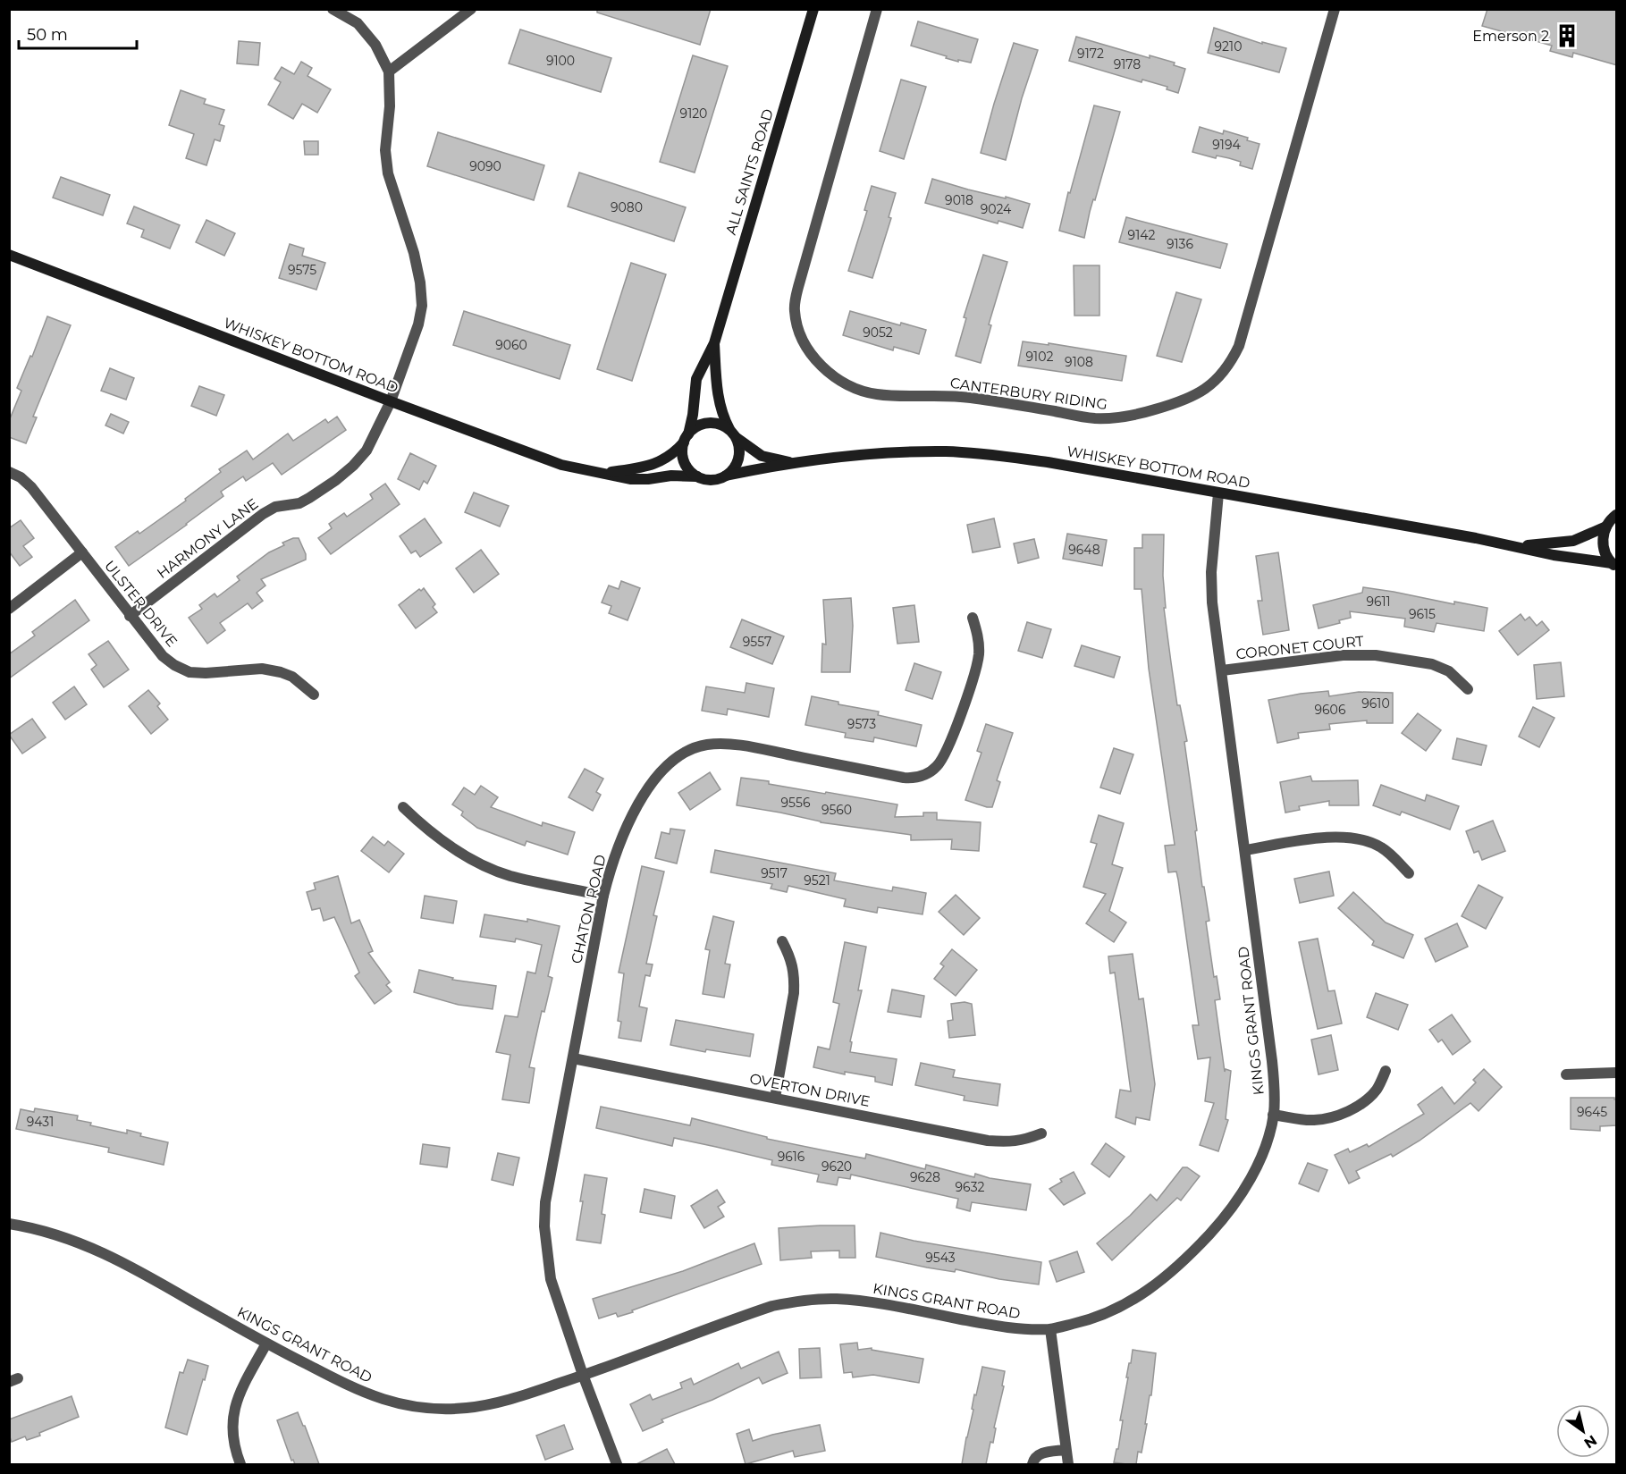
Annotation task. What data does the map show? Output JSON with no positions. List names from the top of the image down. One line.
{"streets":{"street":["ALL SAINTS ROAD","WHISKEY BOTTOM ROAD","CANTERBURY RIDING","HARMONY LANE","ULSTER DRIVE","CORONET COURT","CHATON ROAD","KINGS GRANT ROAD","OVERTON DRIVE"]},"crossings":[["ALL SAINTS ROAD","WHISKEY BOTTOM ROAD"],["WHISKEY BOTTOM ROAD","HARMONY LANE"],["WHISKEY BOTTOM ROAD","KINGS GRANT ROAD"],["HARMONY LANE","ULSTER DRIVE"],["CORONET COURT","KINGS GRANT ROAD"],["CHATON ROAD","KINGS GRANT ROAD"],["CHATON ROAD","OVERTON DRIVE"]],"places":{"building":["Emerson 2"]},"house_numbers":["9210","9172","9100","9178","9120","9194","9090","9018","9080","9024","9142","9136","9575","9052","9060","9102","9108","9648","9611","9615","9557","9610","9606","9573","9556","9560","9517","9521","9645","9431","9616","9620","9628","9632","9543"],"scale_bar":"50 m","north":"bottom right"}
